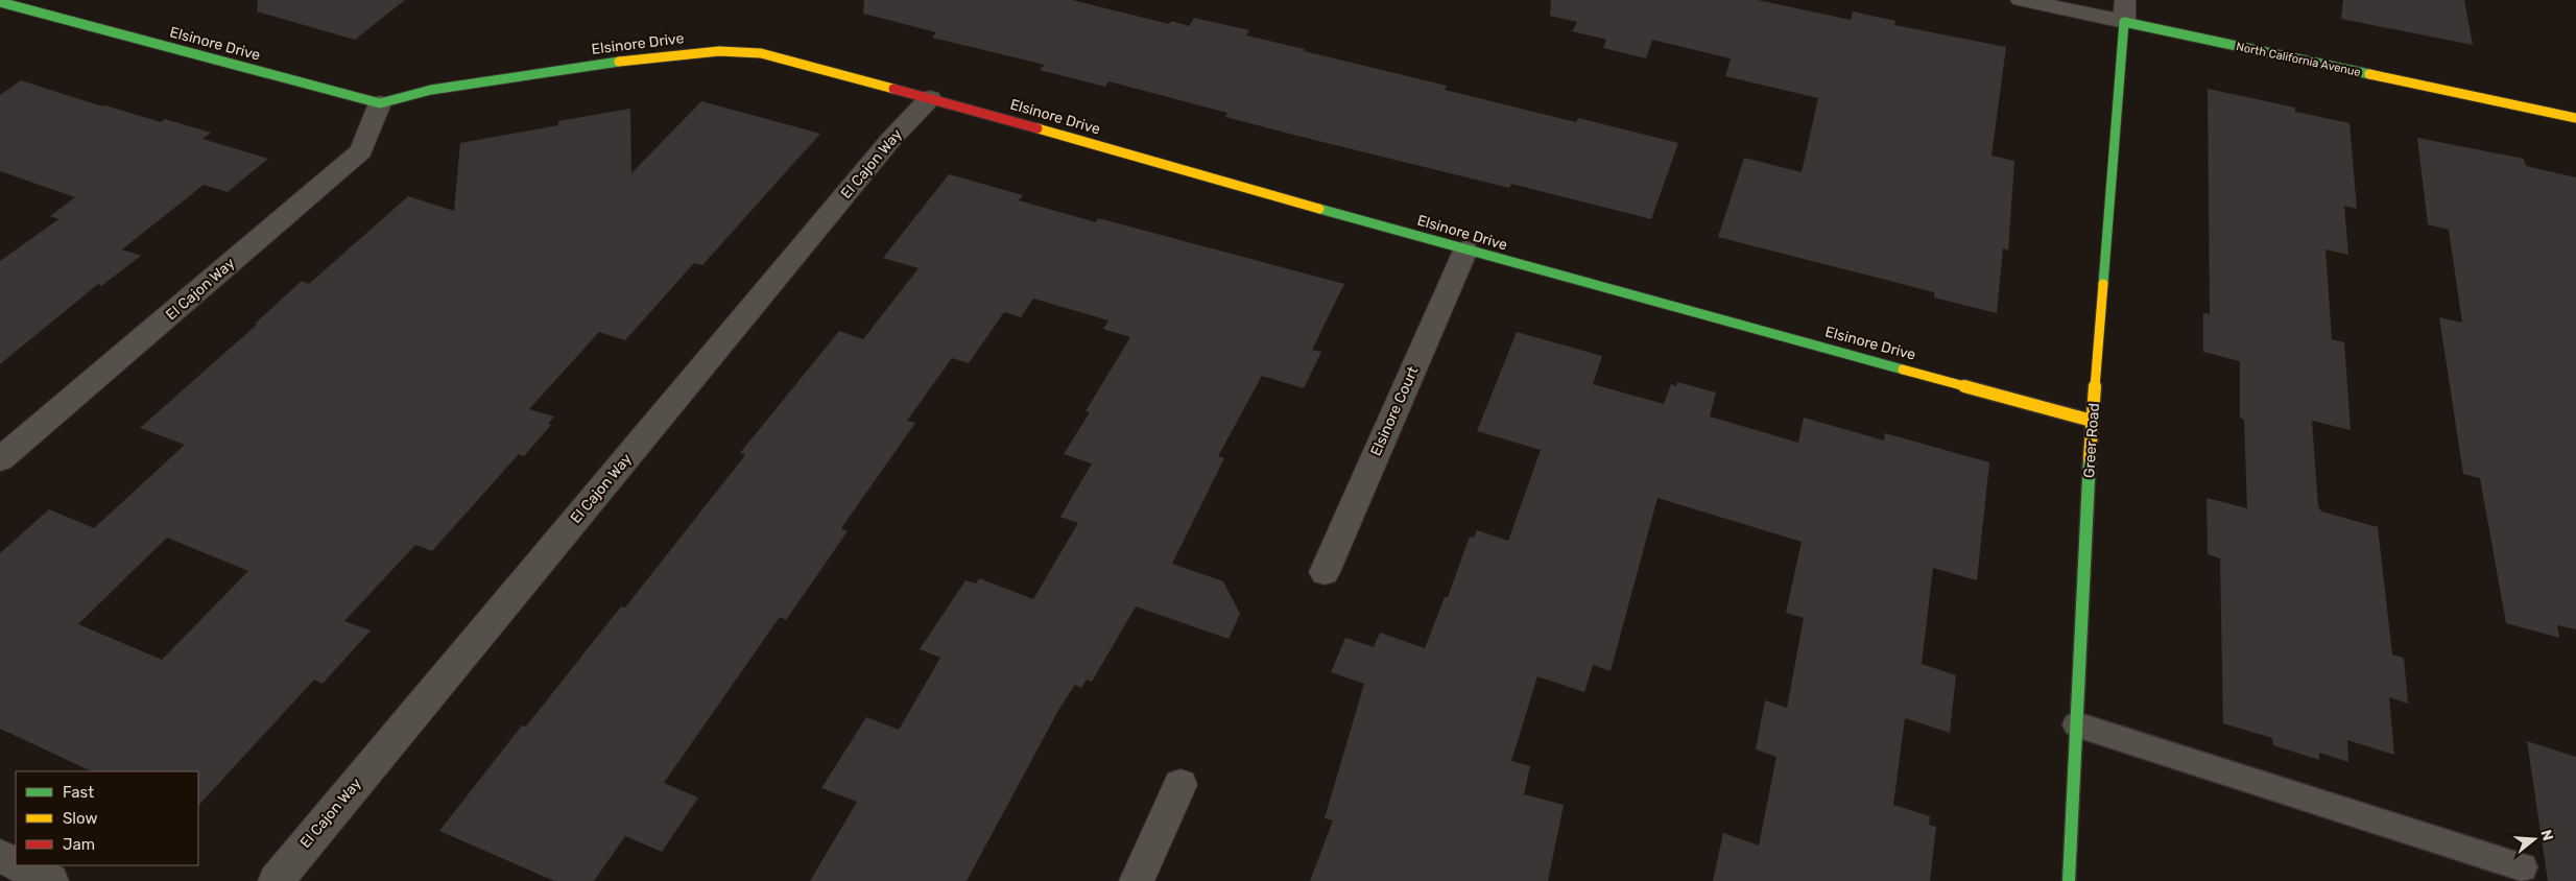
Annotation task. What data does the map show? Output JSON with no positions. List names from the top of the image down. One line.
{"streets":{"street":["Elsinore Drive","North California Avenue","El Cajon Way","Elsinore Court","Greer Road"]},"crossings":[["Elsinore Drive","El Cajon Way"],["Elsinore Drive","Elsinore Court"],["Elsinore Drive","Greer Road"],["North California Avenue","Greer Road"]],"legend":["Fast","Slow","Jam"],"north":"right"}
